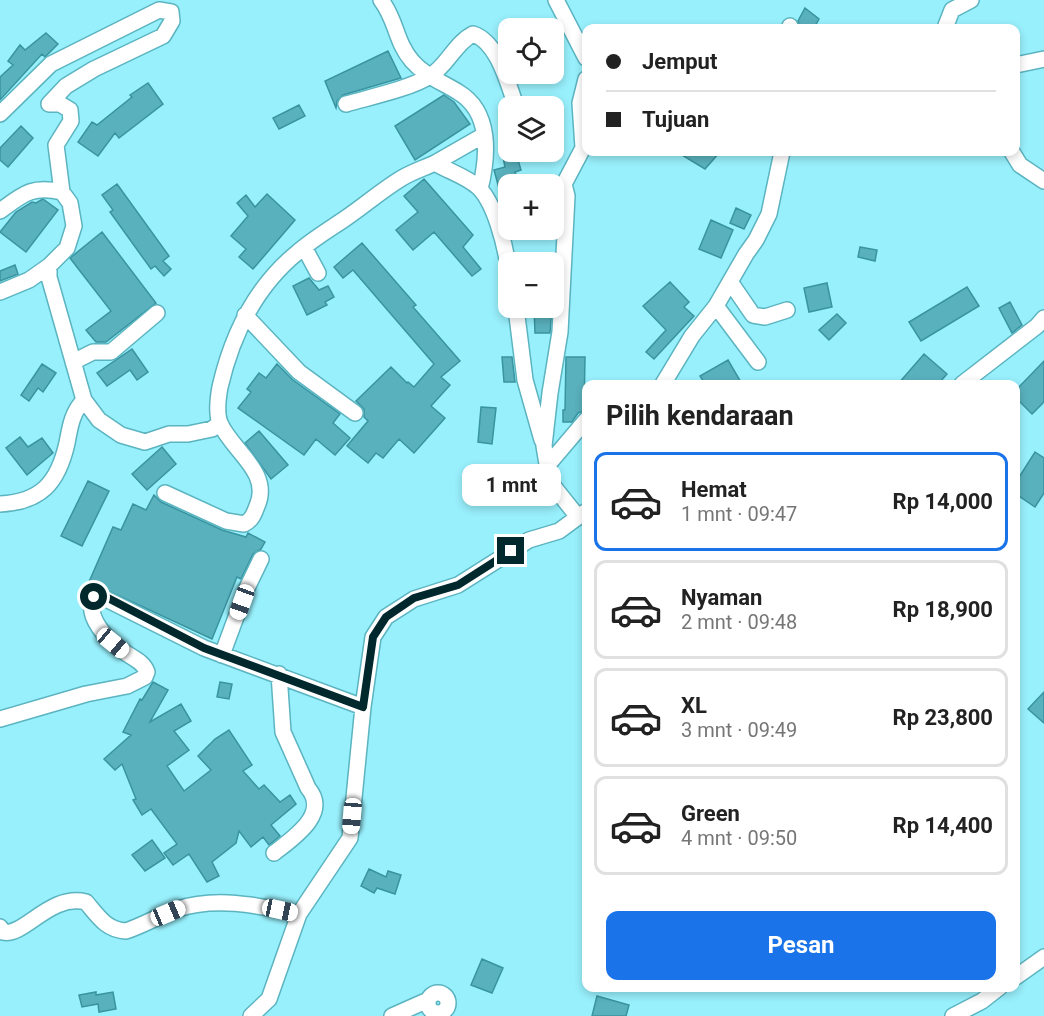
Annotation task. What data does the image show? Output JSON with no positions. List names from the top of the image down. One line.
{"page":{"map_buttons":["+","−"],"banner":["Jemput","Tujuan"],"heading":"Pilih kendaraan","list":[{"name":"Hemat","note":"1 mnt · 09:47","value":"Rp 14,000"},{"name":"Nyaman","note":"2 mnt · 09:48","value":"Rp 18,900"},{"name":"XL","note":"3 mnt · 09:49","value":"Rp 23,800"},{"name":"Green","note":"4 mnt · 09:50","value":"Rp 14,400"}],"bubble":"1 mnt","buttons":"Pesan"}}
